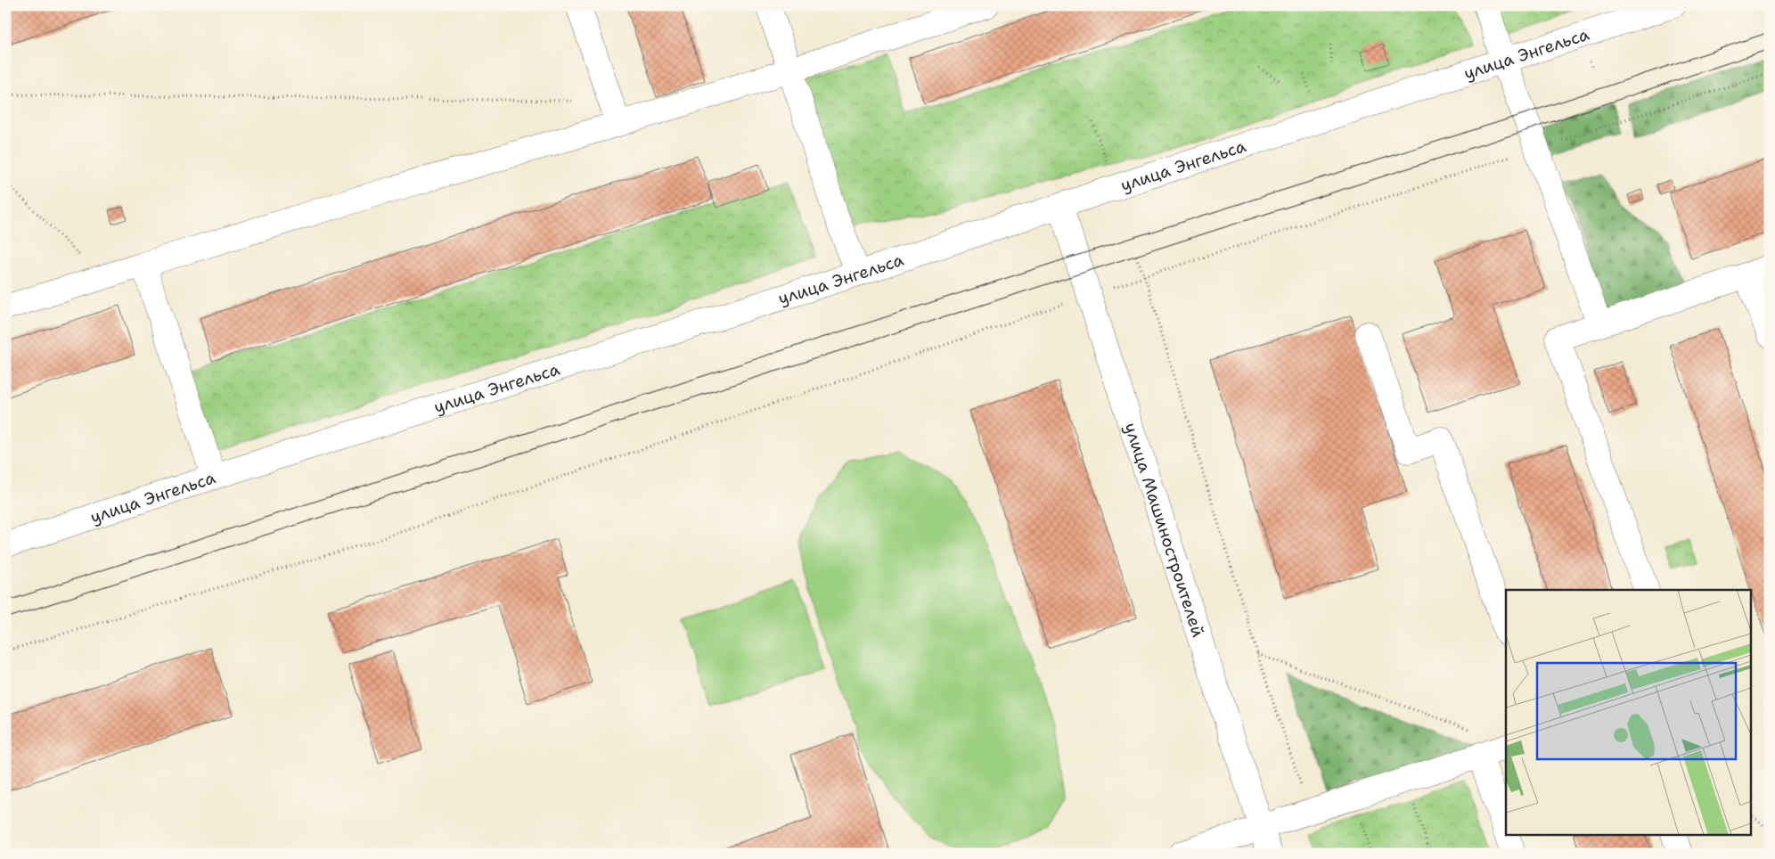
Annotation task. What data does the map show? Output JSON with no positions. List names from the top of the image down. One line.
{"streets":{"main road":["улица Энгельса","улица Машиностроителей"]},"crossings":[["улица Энгельса","улица Машиностроителей"]]}
